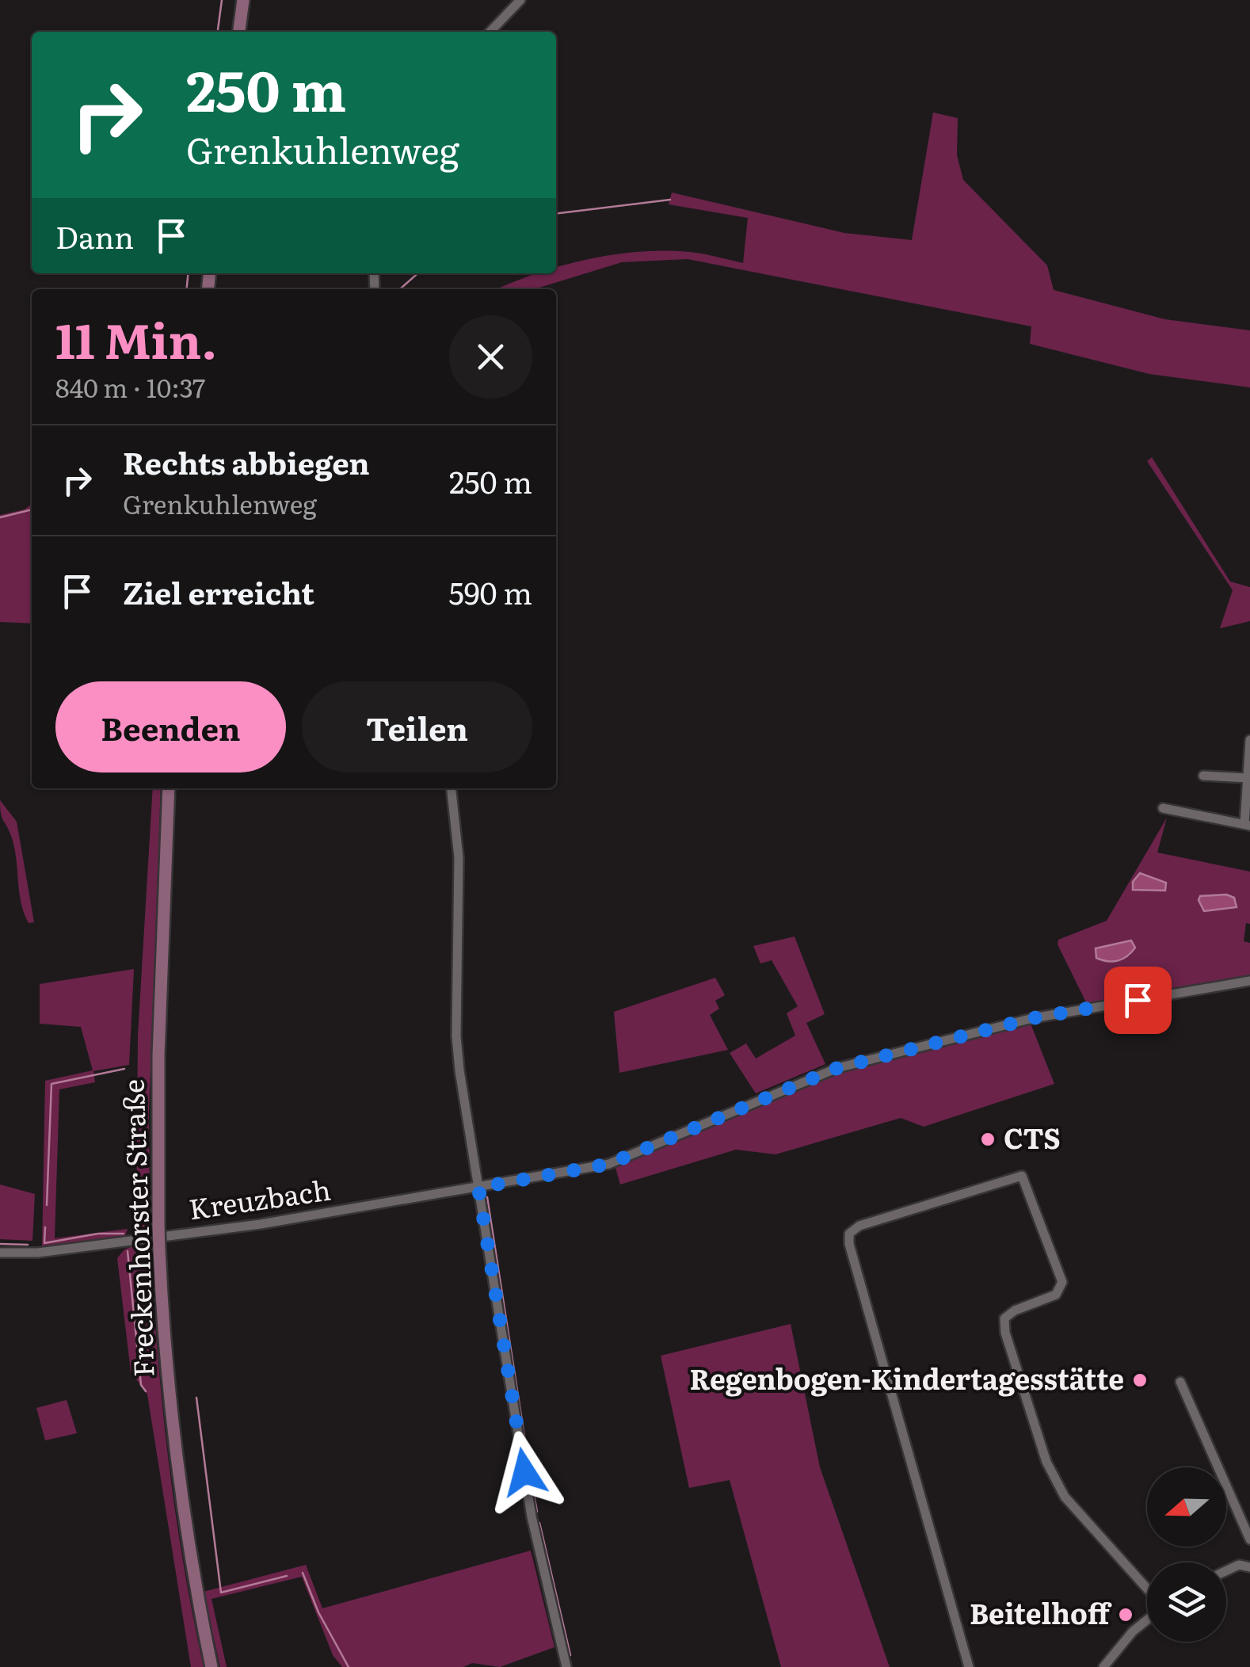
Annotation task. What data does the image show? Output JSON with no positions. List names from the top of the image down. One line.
{"streets":{"main road":["Freckenhorster Straße"],"street":["Kreuzbach"]},"places":["CTS","Regenbogen-Kindertagesstätte","Beitelhoff"],"north":"left","page":{"turn":["250 m","Grenkuhlenweg"],"then":"Dann","heading":["11 Min.","840 m · 10:37"],"list":[{"name":"Rechts abbiegen","note":"Grenkuhlenweg","value":"250 m"},{"name":"Ziel erreicht","value":"590 m"}],"buttons":["Beenden","Teilen"]}}
